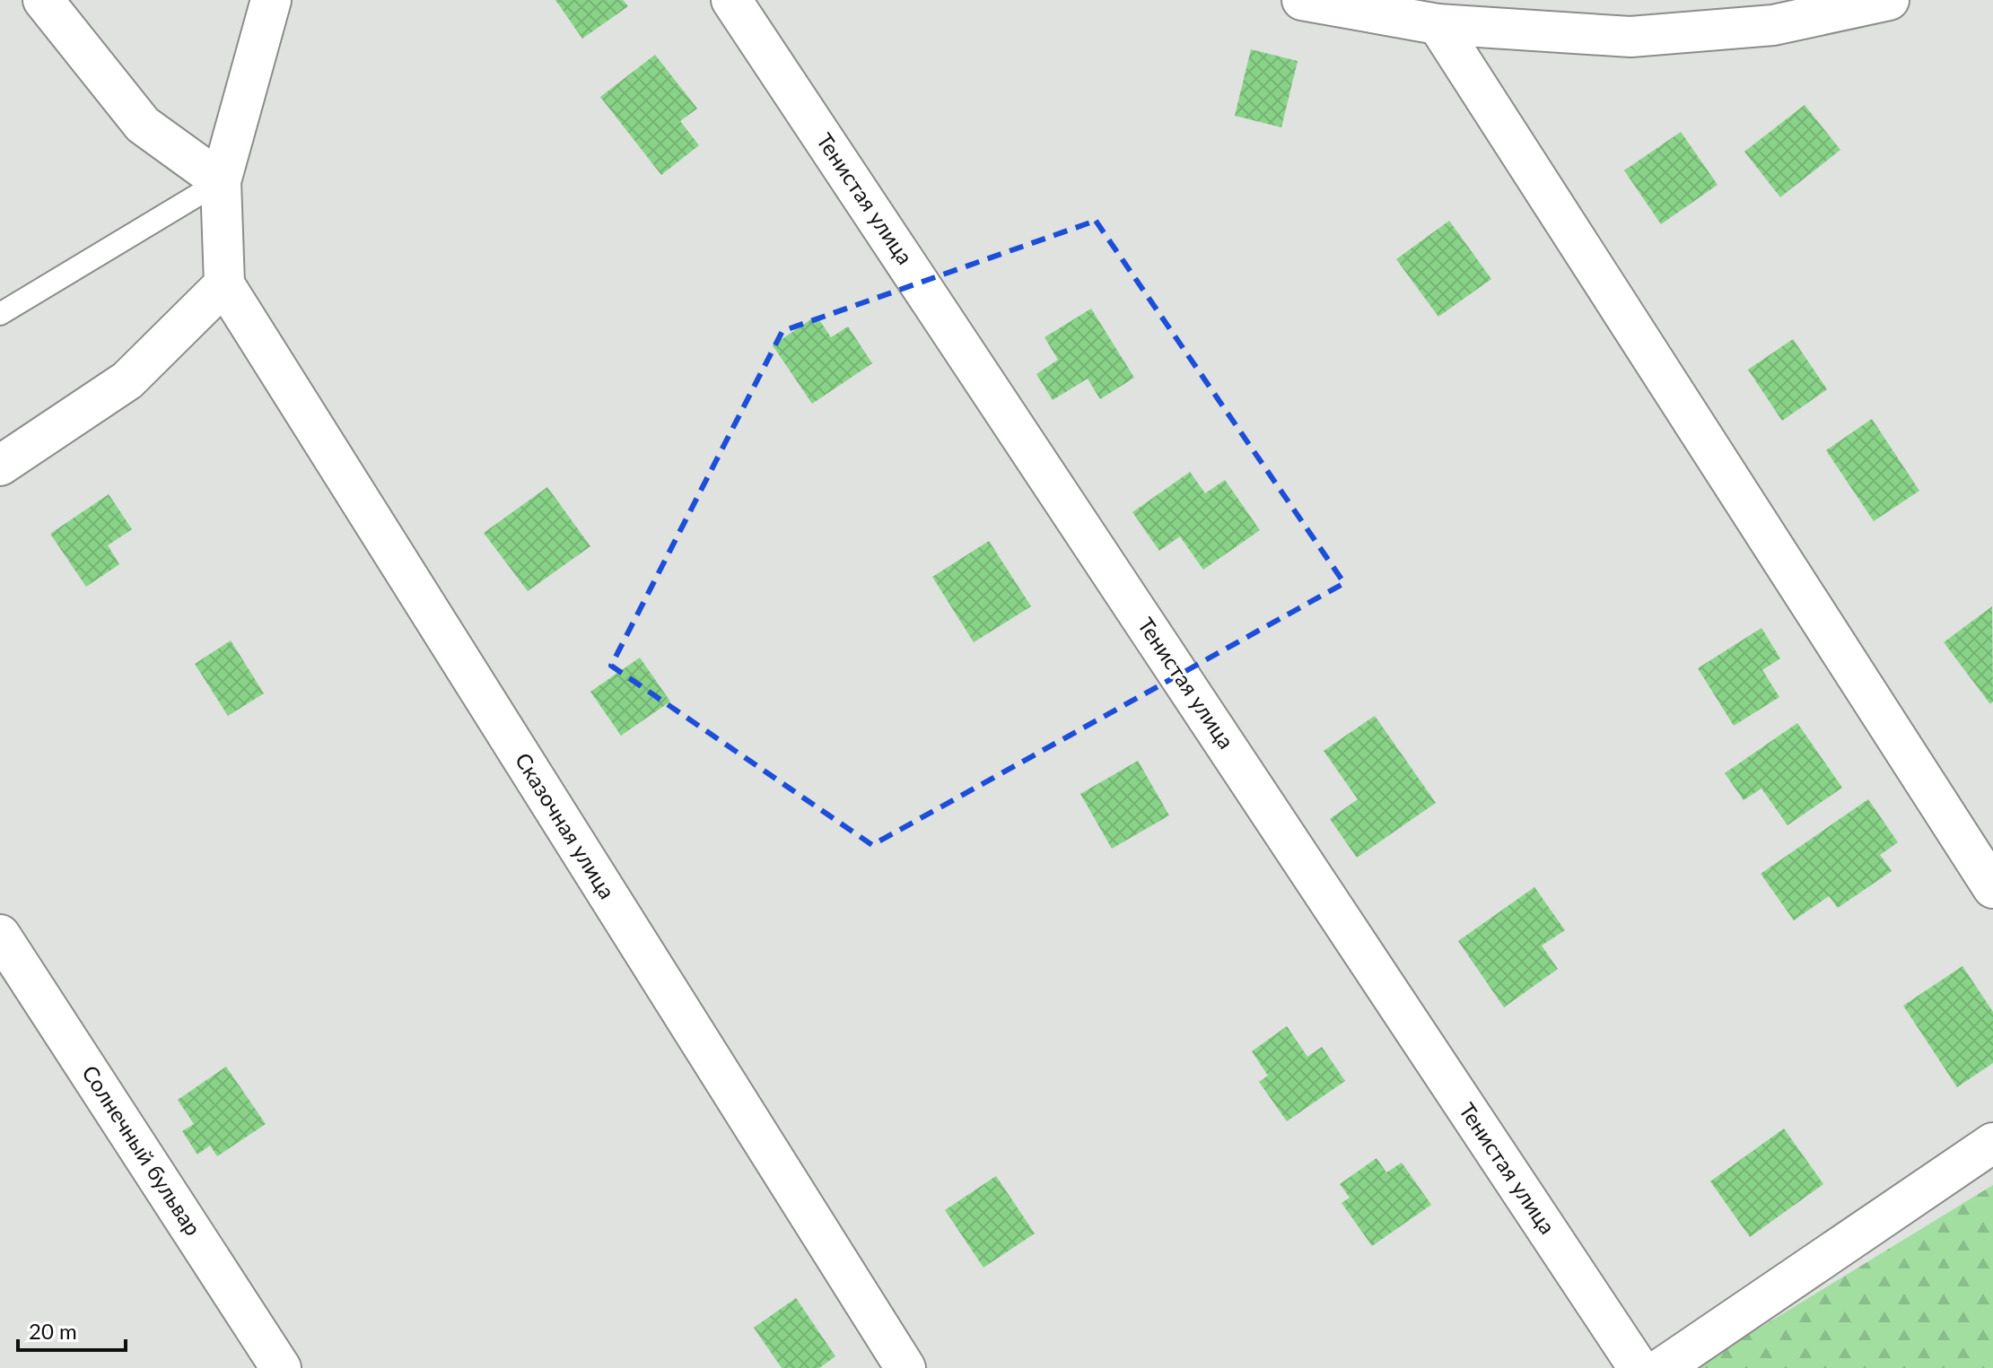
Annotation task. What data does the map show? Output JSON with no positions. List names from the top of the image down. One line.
{"streets":{"street":["Тенистая улица","Сказочная улица","Солнечный бульвар"]},"scale_bar":"20 m"}
